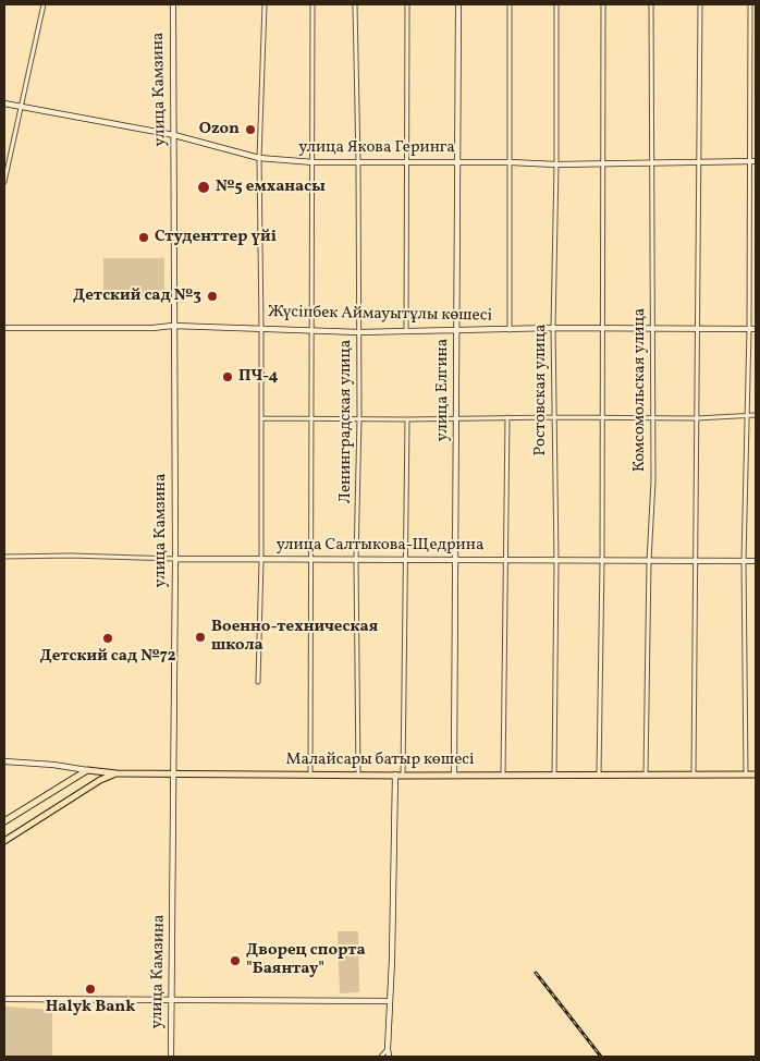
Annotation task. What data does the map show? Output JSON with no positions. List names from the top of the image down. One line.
{"streets":{"main road":["Малайсары батыр көшесі"],"street":["улица Камзина","улица Якова Геринга","Жүсіпбек Аймауытұлы көшесі","улица Елгина","Ростовская улица","Комсомольская улица","Ленинградская улица","улица Салтыкова-Щедрина"]},"crossings":[["улица Камзина","улица Якова Геринга"],["улица Камзина","Жүсіпбек Аймауытұлы көшесі"],["улица Камзина","улица Салтыкова-Щедрина"],["улица Камзина","Малайсары батыр көшесі"],["улица Якова Геринга","улица Елгина"],["улица Якова Геринга","Ростовская улица"],["улица Якова Геринга","Комсомольская улица"],["улица Якова Геринга","Ленинградская улица"],["Жүсіпбек Аймауытұлы көшесі","улица Елгина"],["Жүсіпбек Аймауытұлы көшесі","Ростовская улица"],["Жүсіпбек Аймауытұлы көшесі","Комсомольская улица"],["Жүсіпбек Аймауытұлы көшесі","Ленинградская улица"],["улица Елгина","улица Салтыкова-Щедрина"],["улица Елгина","Малайсары батыр көшесі"],["Ростовская улица","улица Салтыкова-Щедрина"],["Ростовская улица","Малайсары батыр көшесі"],["Комсомольская улица","улица Салтыкова-Щедрина"],["Комсомольская улица","Малайсары батыр көшесі"],["Ленинградская улица","улица Салтыкова-Щедрина"],["Ленинградская улица","Малайсары батыр көшесі"]],"places":["Ozon","№5 емханасы","Студенттер үйі","Детский сад №3","ПЧ-4","Военно-техническая школа","Детский сад №72","Дворец спорта \"Баянтау\"","Halyk Bank"]}
